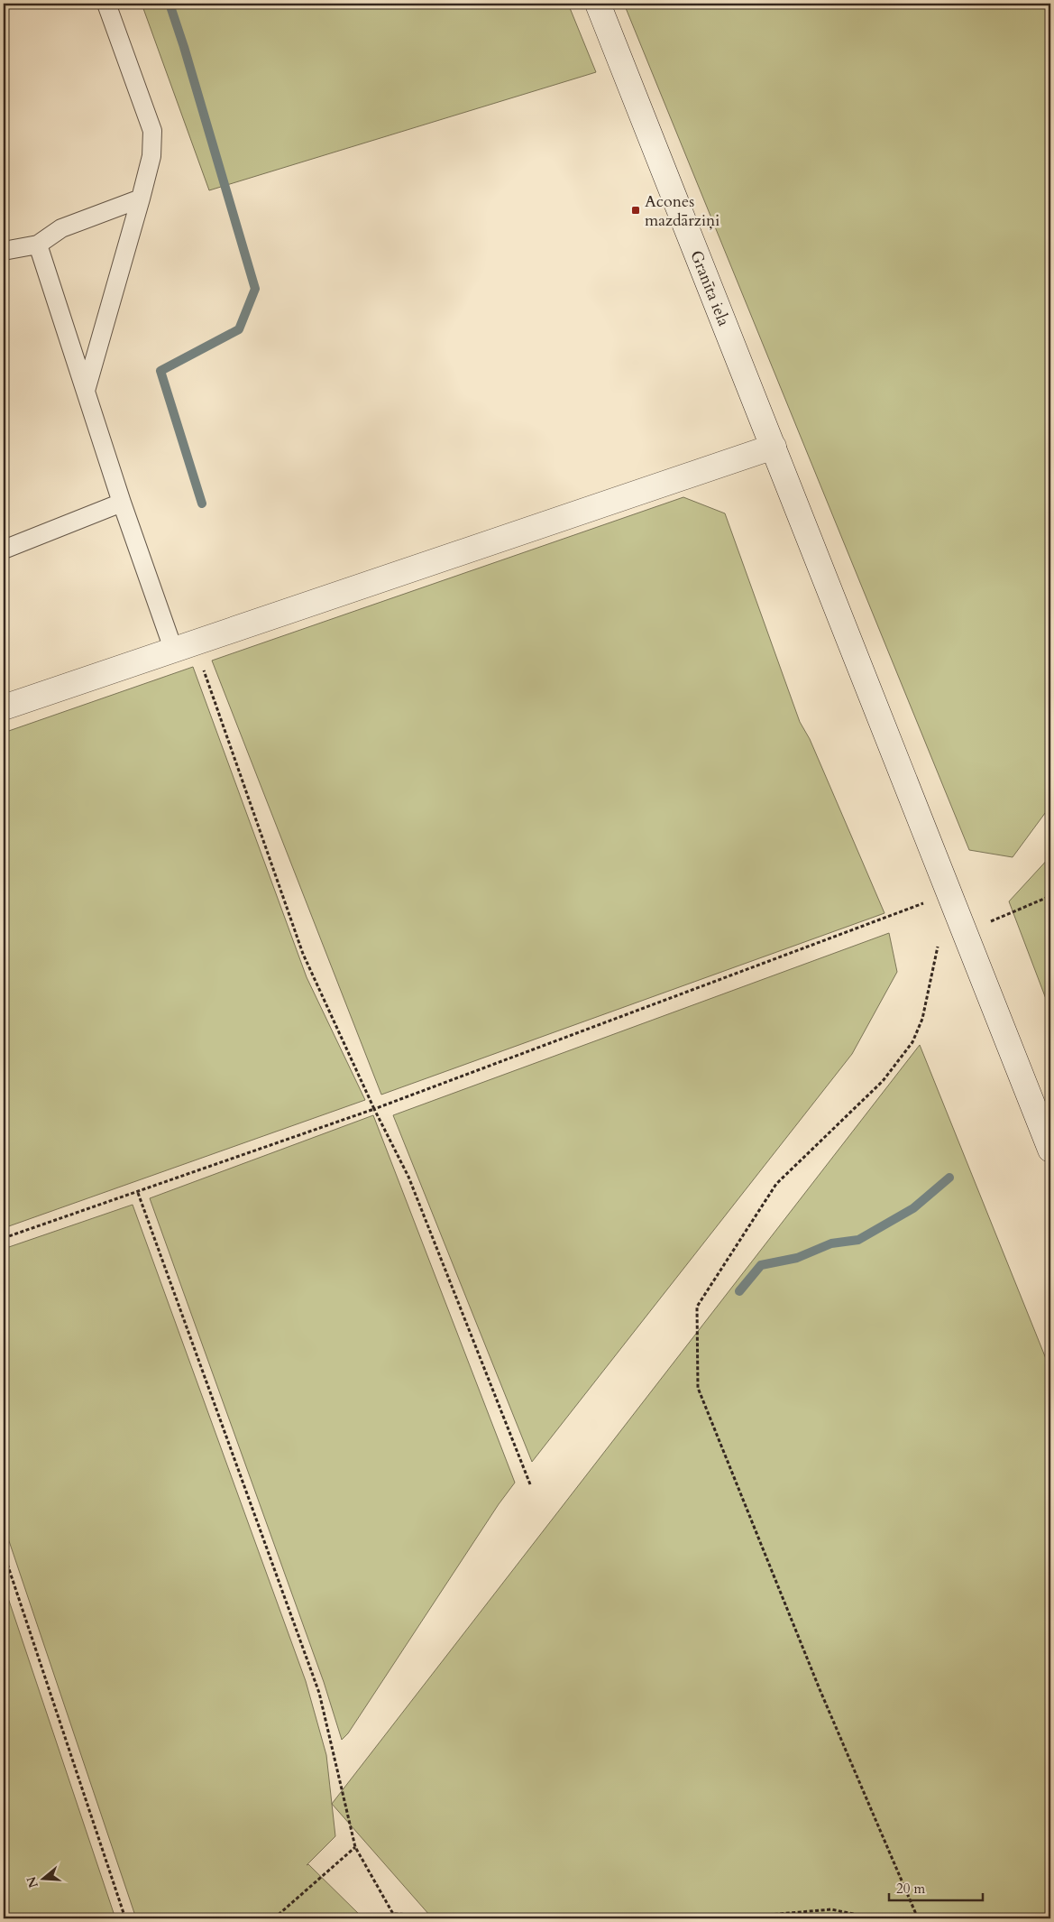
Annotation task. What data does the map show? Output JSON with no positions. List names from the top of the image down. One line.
{"streets":{"main road":["Granīta iela"]},"places":{"transit":["Acones mazdārziņi"]},"scale_bar":"20 m","north":"left"}
